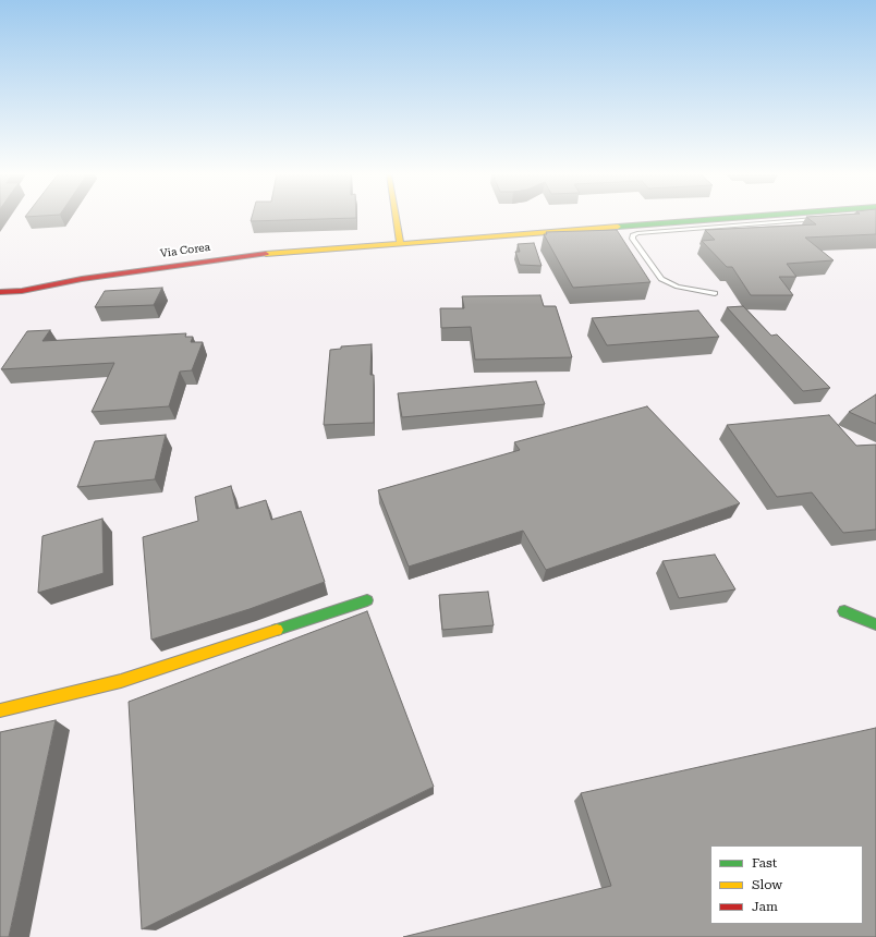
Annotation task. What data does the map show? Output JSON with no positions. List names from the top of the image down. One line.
{"streets":{"street":["Via Corea"]},"legend":["Fast","Slow","Jam"]}
